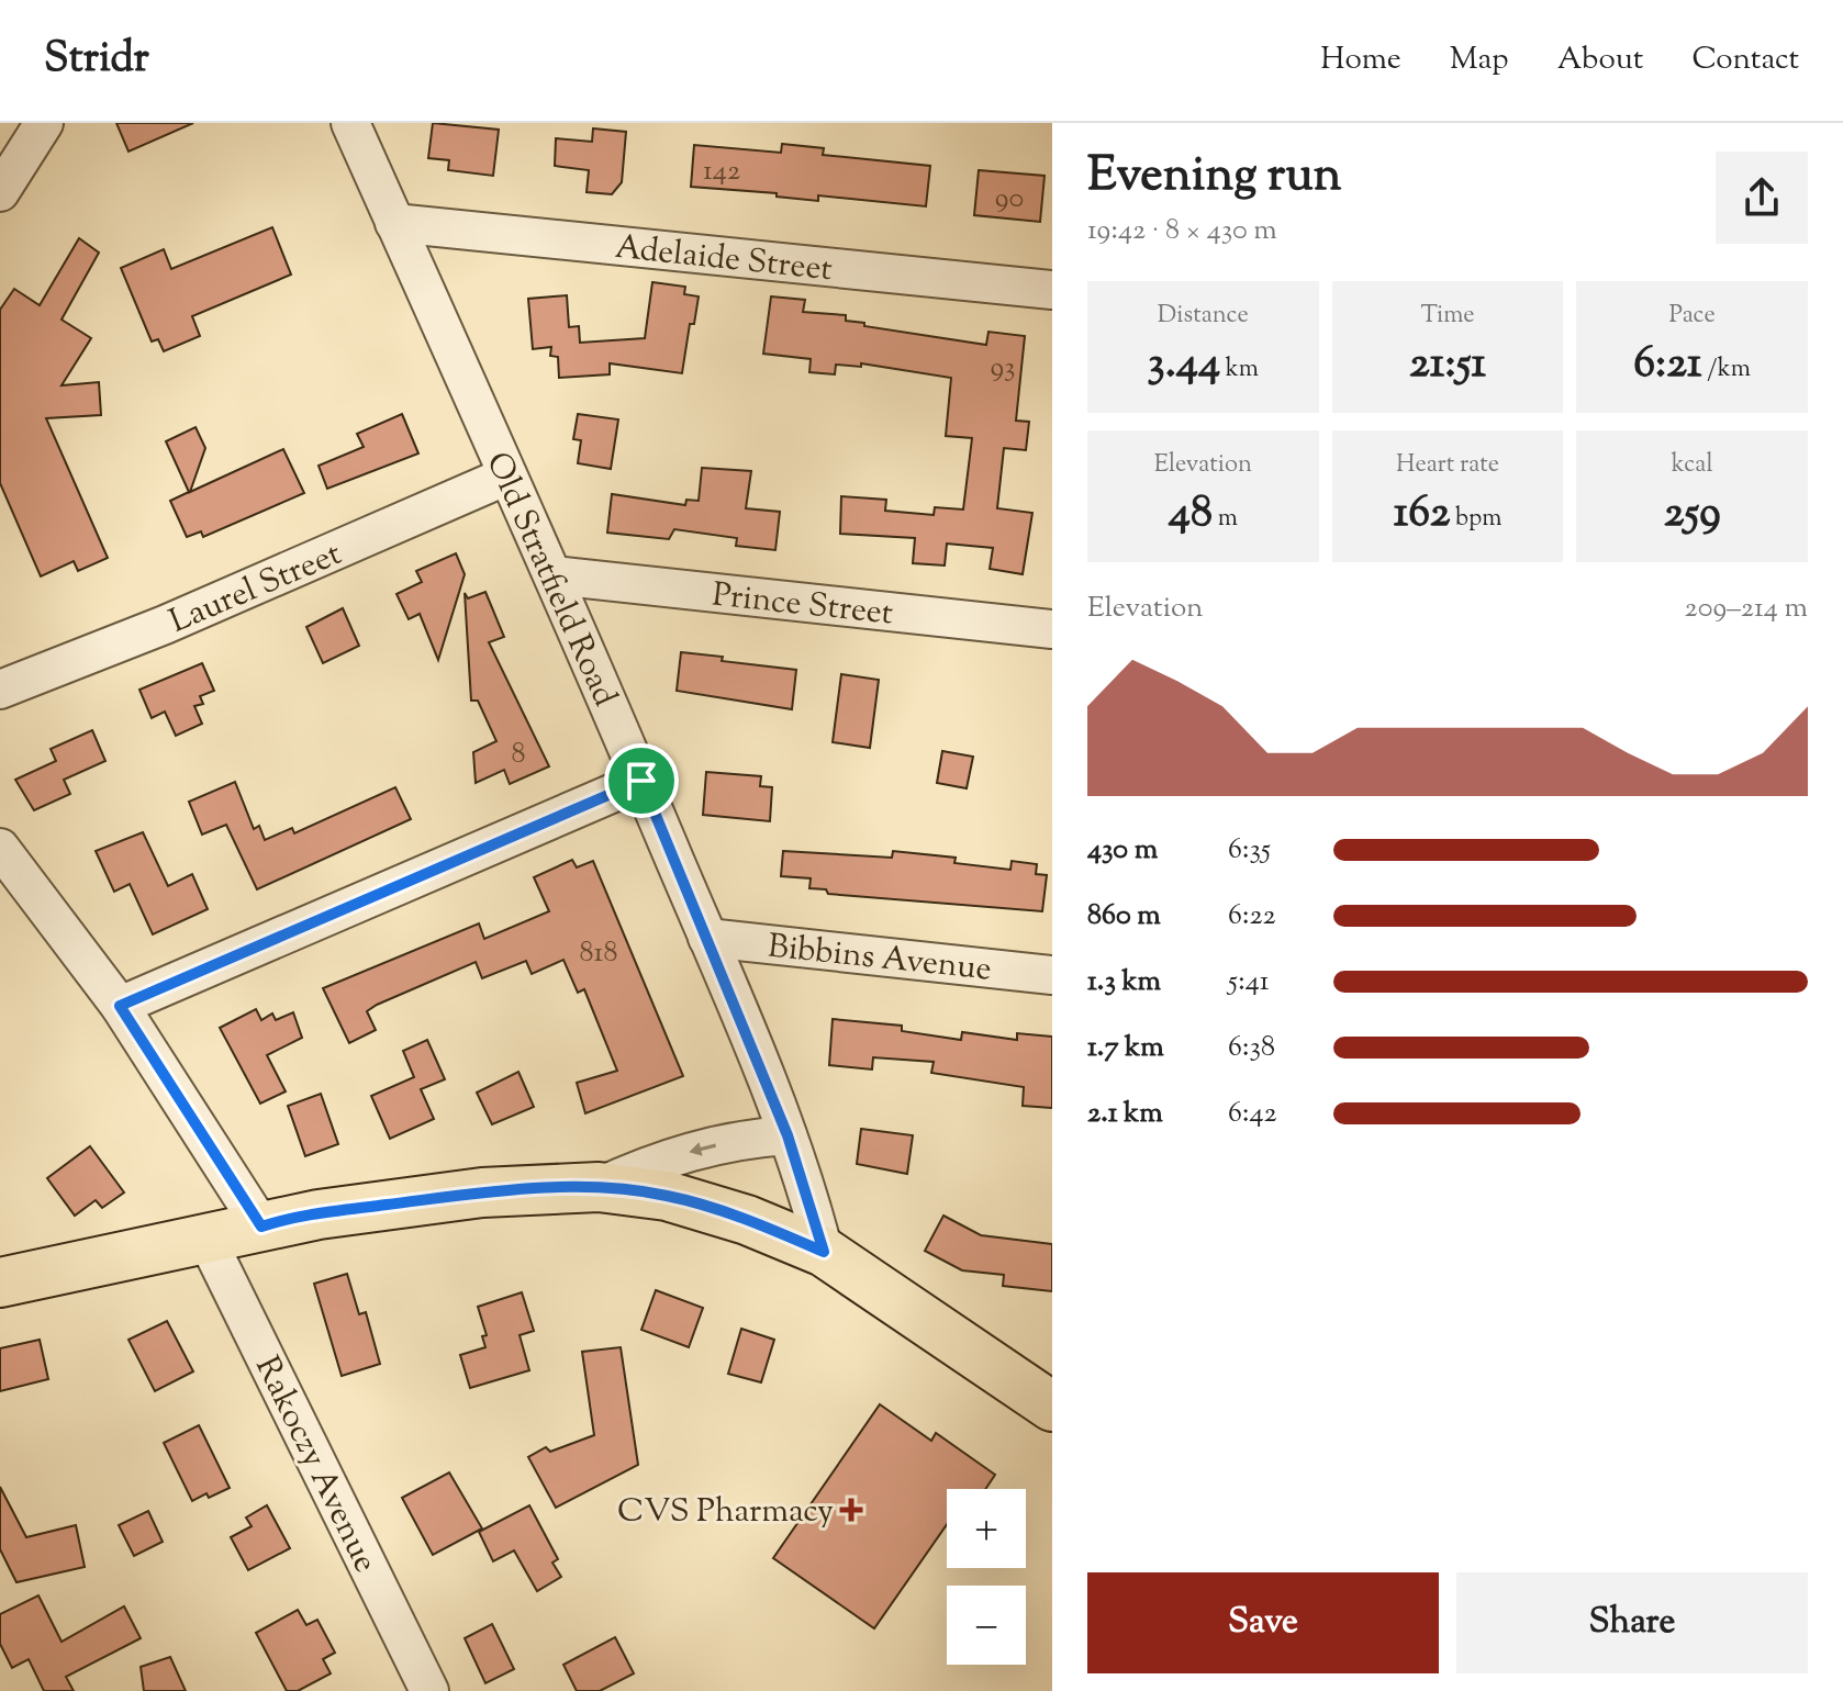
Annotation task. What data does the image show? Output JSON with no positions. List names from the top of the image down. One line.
{"streets":{"street":["Adelaide Street","Old Stratfield Road","Laurel Street","Prince Street","Bibbins Avenue","Rakoczy Avenue"]},"crossings":[["Adelaide Street","Old Stratfield Road"],["Old Stratfield Road","Laurel Street"],["Old Stratfield Road","Prince Street"],["Old Stratfield Road","Bibbins Avenue"]],"places":{"health":["CVS Pharmacy"]},"house_numbers":["142","90","93","8","818"],"page":{"header":"Stridr","nav":["Home","Map","About","Contact"],"heading":["Evening run","19:42 · 8 × 430 m"],"stats":[["Distance","3.44 km"],["Time","21:51"],["Pace","6:21 /km"],["Elevation","48 m"],["Heart rate","162 bpm"],["kcal","259"]],"chart":["Elevation","209–214 m"],"list":[{"name":"430 m","note":"6:35"},{"name":"860 m","note":"6:22"},{"name":"1.3 km","note":"5:41"},{"name":"1.7 km","note":"6:38"},{"name":"2.1 km","note":"6:42"}],"map_buttons":["+","−"],"buttons":["Save","Share"]}}
